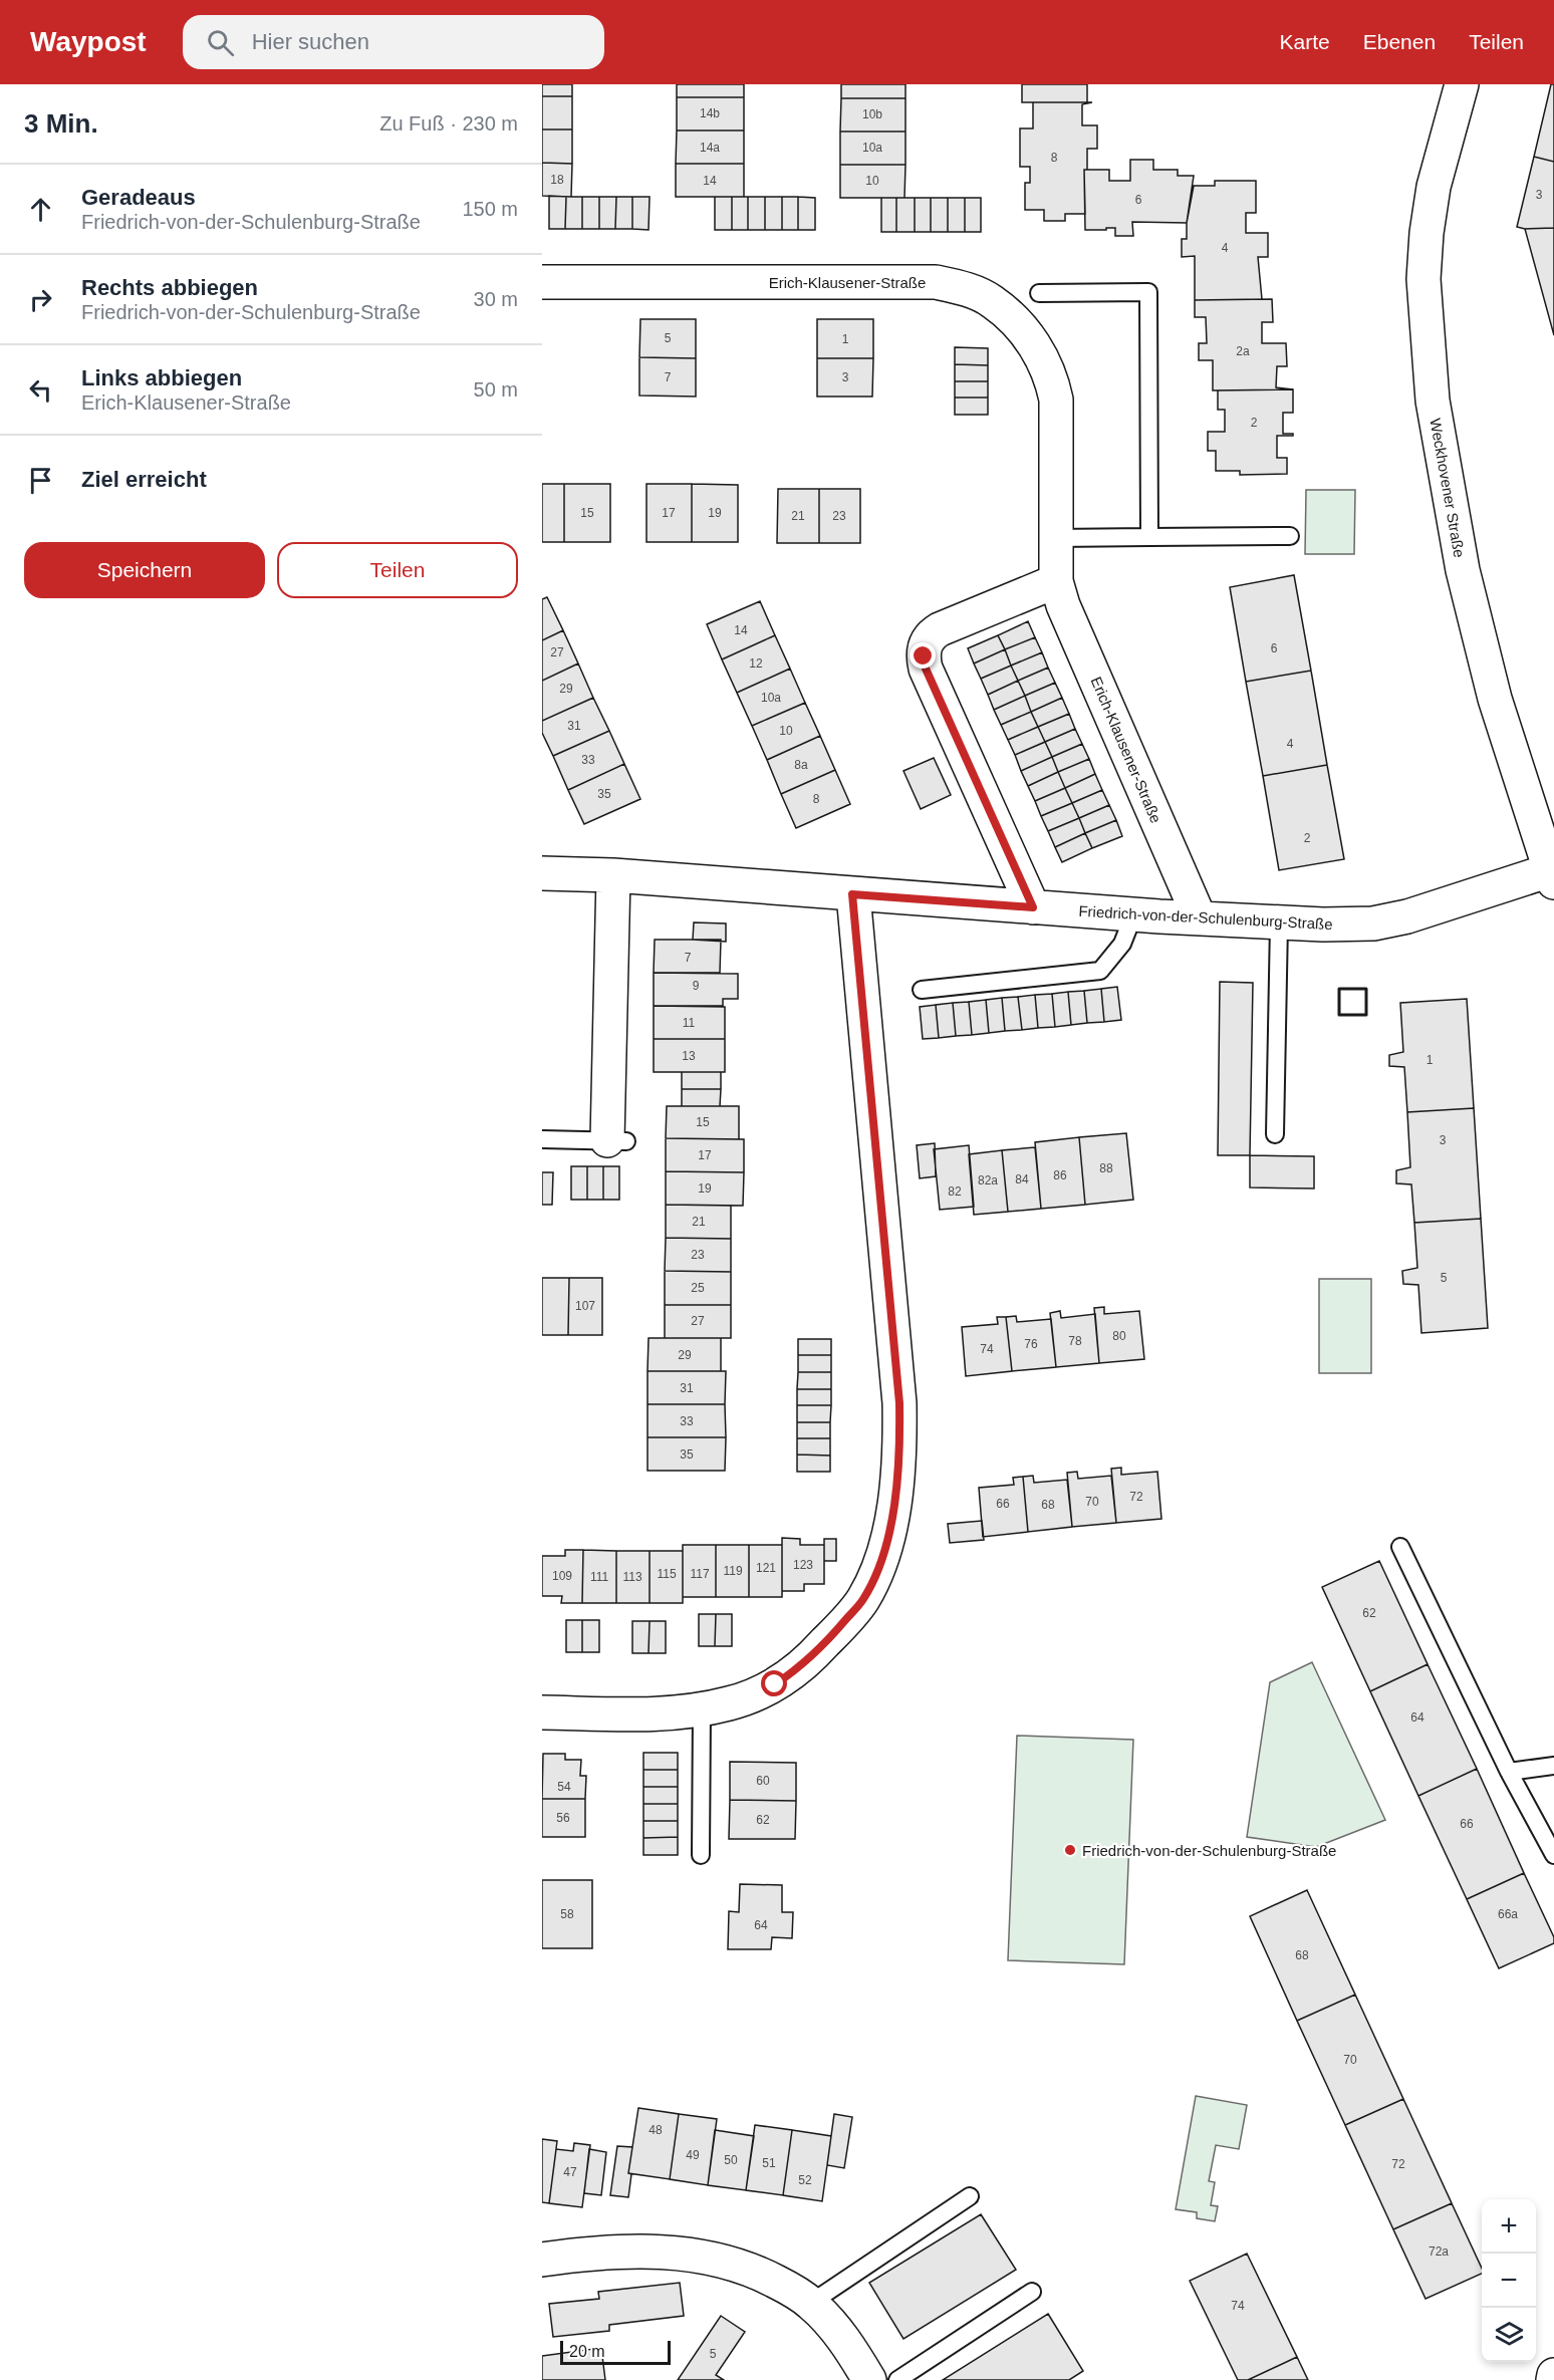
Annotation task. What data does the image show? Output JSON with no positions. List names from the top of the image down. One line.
{"streets":{"street":["Erich-Klausener-Straße","Weckhovener Straße","Friedrich-von-der-Schulenburg-Straße"]},"crossings":[["Erich-Klausener-Straße","Friedrich-von-der-Schulenburg-Straße"],["Weckhovener Straße","Friedrich-von-der-Schulenburg-Straße"]],"places":["Friedrich-von-der-Schulenburg-Straße"],"house_numbers":["14b","10b","14a","10a","8","18","14","10","3","6","4","5","1","2a","7","3","2","15","17","19","21","23","14","6","27","12","29","10a","31","10","4","33","8a","35","8","2","7","9","11","13","1","15","3","17","88","86","84","82a","19","82","21","23","5","25","107","27","80","78","76","74","29","31","33","35","72","70","66","68","123","121","119","115","117","109","111","113","62","64","60","54","56","62","66","58","66a","64","68","70","48","49","50","51","72","47","52","72a","74","5"],"scale_bar":"20 m","page":{"header":"Waypost","search":"Hier suchen","nav":["Karte","Ebenen","Teilen"],"heading":["3 Min.","Zu Fuß · 230 m"],"list":[["Geradeaus","Friedrich-von-der-Schulenburg-Straße","150 m"],["Rechts abbiegen","Friedrich-von-der-Schulenburg-Straße","30 m"],["Links abbiegen","Erich-Klausener-Straße","50 m"],"Ziel erreicht"],"buttons":["Speichern","Teilen"],"map_buttons":["+","−"],"scale":"20 m"}}
